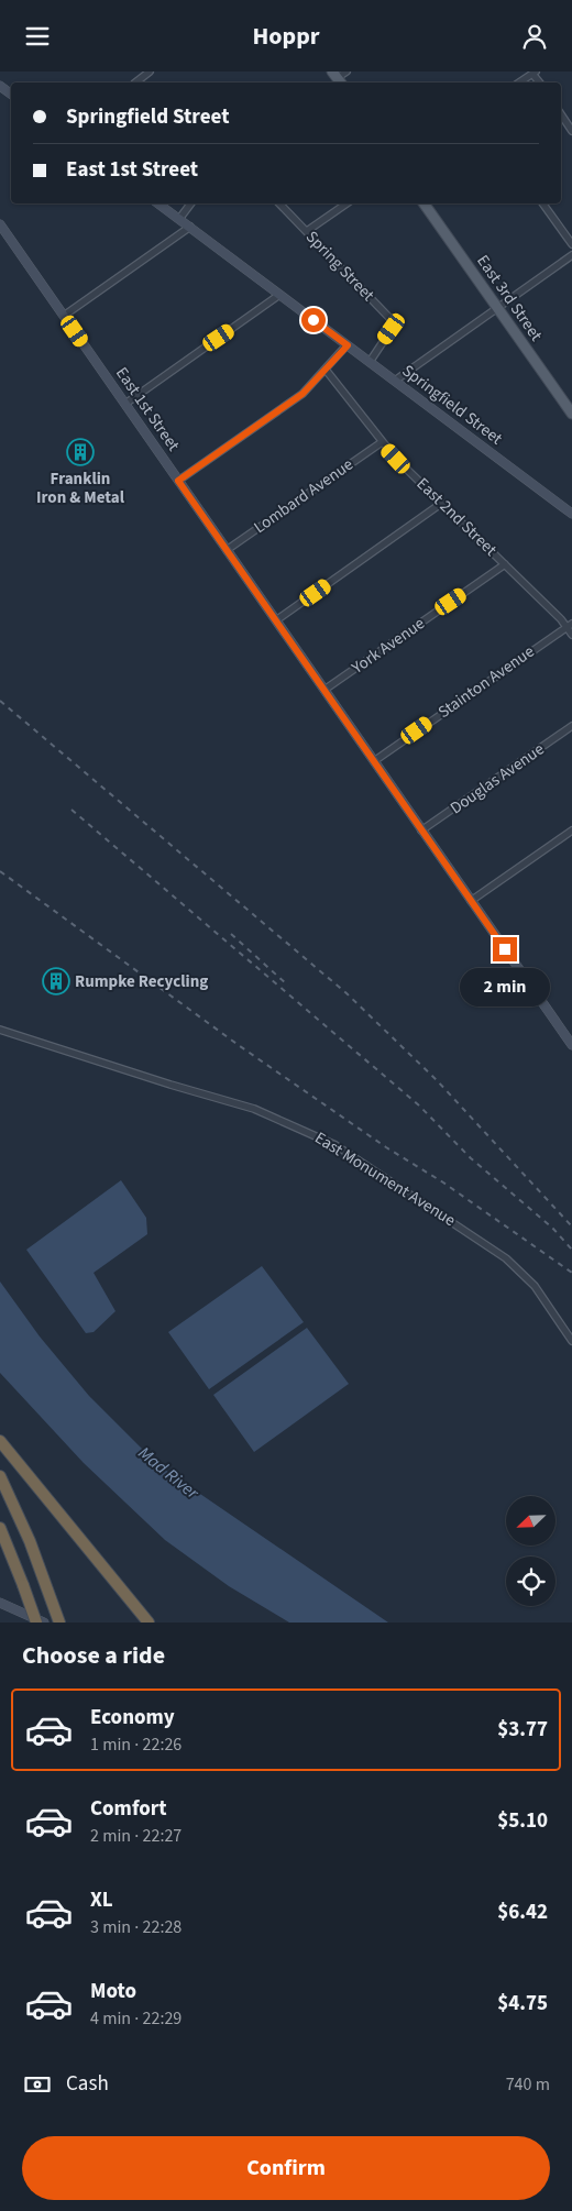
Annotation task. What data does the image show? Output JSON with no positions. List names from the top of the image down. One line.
{"streets":{"main road":["East 3rd Street","Springfield Street","East 1st Street"],"street":["Spring Street","Lombard Avenue","East 2nd Street","York Avenue","Stainton Avenue","Douglas Avenue","East Monument Avenue"]},"crossings":[["Spring Street","Springfield Street"],["East 1st Street","Lombard Avenue"],["East 1st Street","York Avenue"],["East 1st Street","Stainton Avenue"],["East 1st Street","Douglas Avenue"],["Lombard Avenue","East 2nd Street"],["East 2nd Street","York Avenue"],["East 2nd Street","Stainton Avenue"]],"water":["Mad River"],"places":{"building":["Franklin Iron & Metal","Rumpke Recycling"]},"north":"bottom left","page":{"header":"Hoppr","banner":["Springfield Street","East 1st Street"],"bubble":"2 min","heading":"Choose a ride","list":[{"name":"Economy","note":"1 min · 22:26","value":"$3.77"},{"name":"Comfort","note":"2 min · 22:27","value":"$5.10"},{"name":"XL","note":"3 min · 22:28","value":"$6.42"},{"name":"Moto","note":"4 min · 22:29","value":"$4.75"}],"pay":["Cash","740 m"],"buttons":"Confirm"}}
